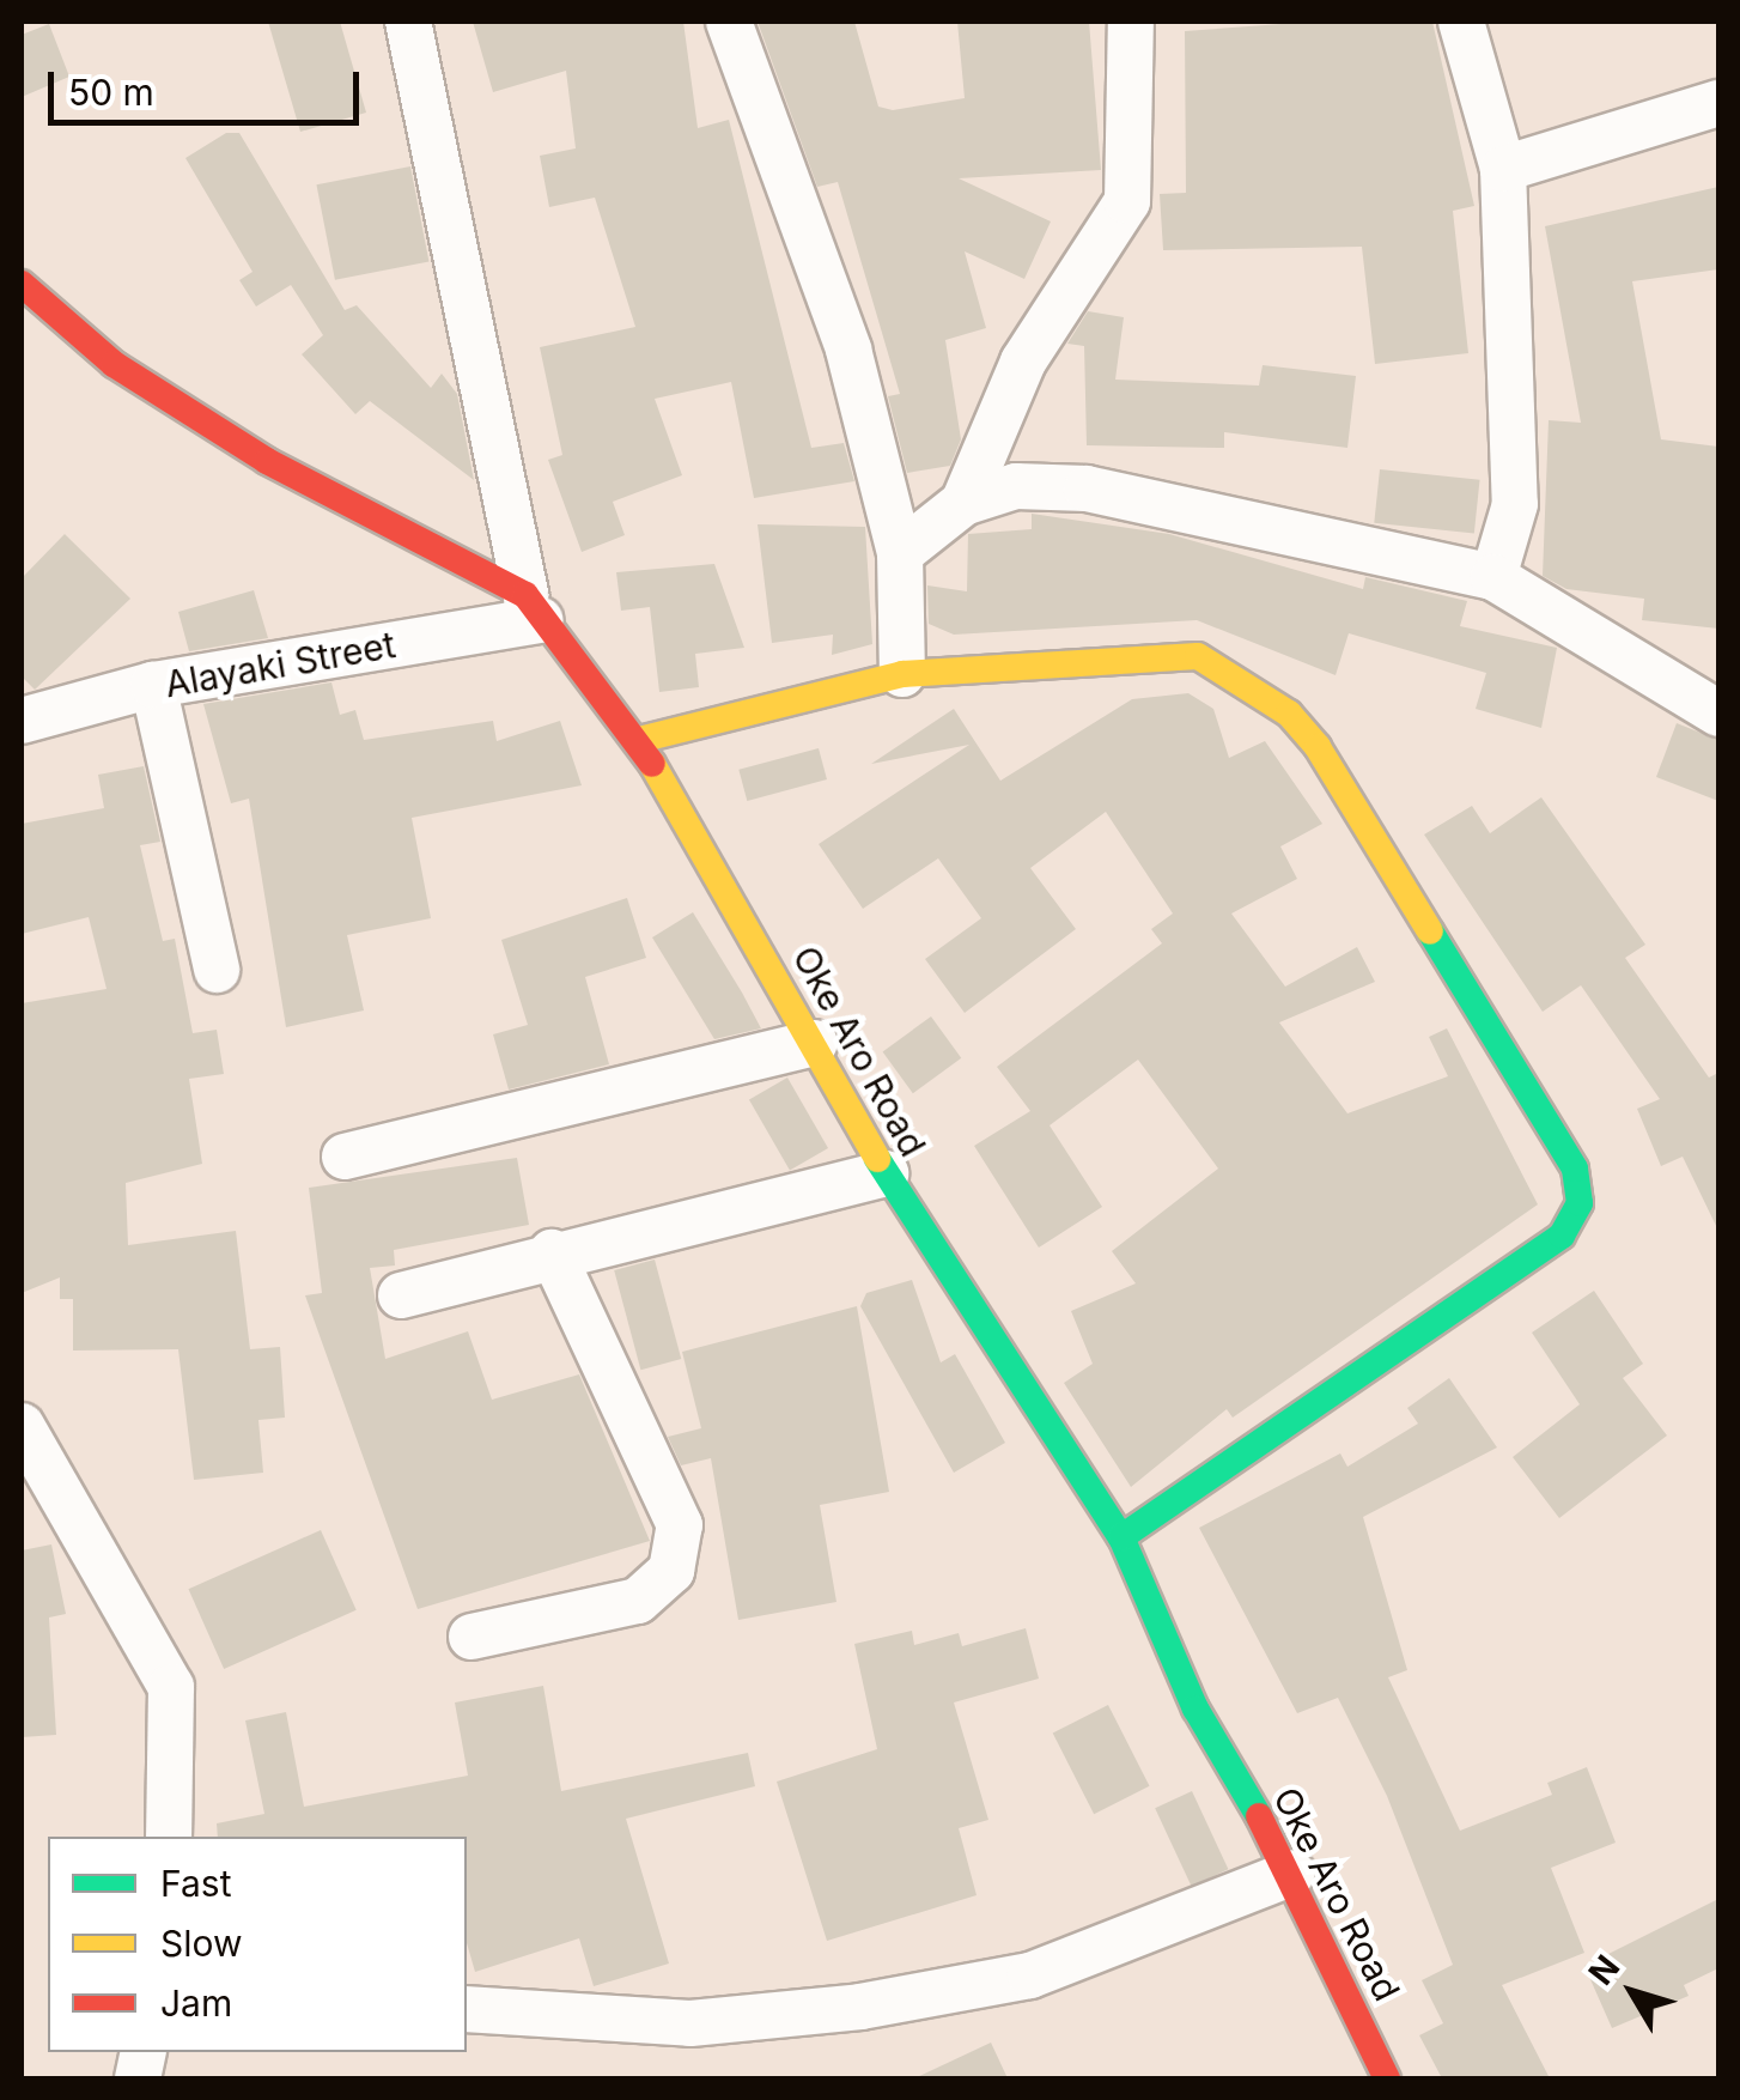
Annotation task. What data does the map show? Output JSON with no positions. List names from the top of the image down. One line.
{"streets":{"main road":["Oke Aro Road"],"street":["Alayaki Street"]},"crossings":[["Alayaki Street","Oke Aro Road"]],"legend":["Fast","Slow","Jam"],"scale_bar":"50 m","north":"top left"}
